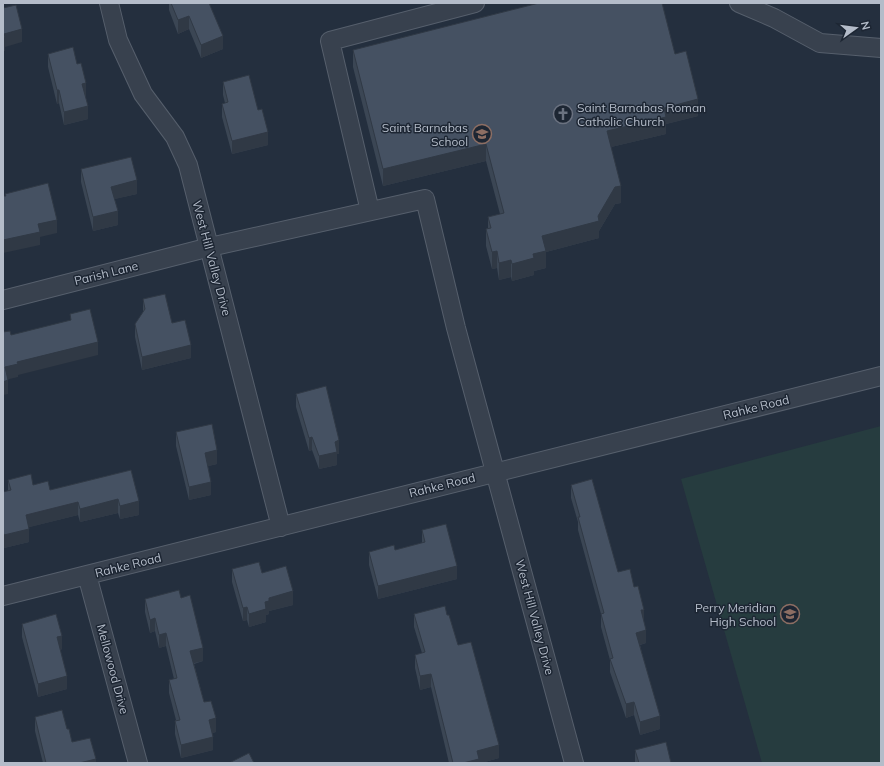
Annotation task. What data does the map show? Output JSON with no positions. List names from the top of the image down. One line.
{"streets":{"street":["West Hill Valley Drive","Parish Lane","Rahke Road","Mellowood Drive"]},"crossings":[["West Hill Valley Drive","Parish Lane"],["West Hill Valley Drive","Rahke Road"],["Rahke Road","Mellowood Drive"]],"places":{"church":["Saint Barnabas Roman Catholic Church"],"school or university":["Saint Barnabas School","Perry Meridian High School"]},"north":"right"}
